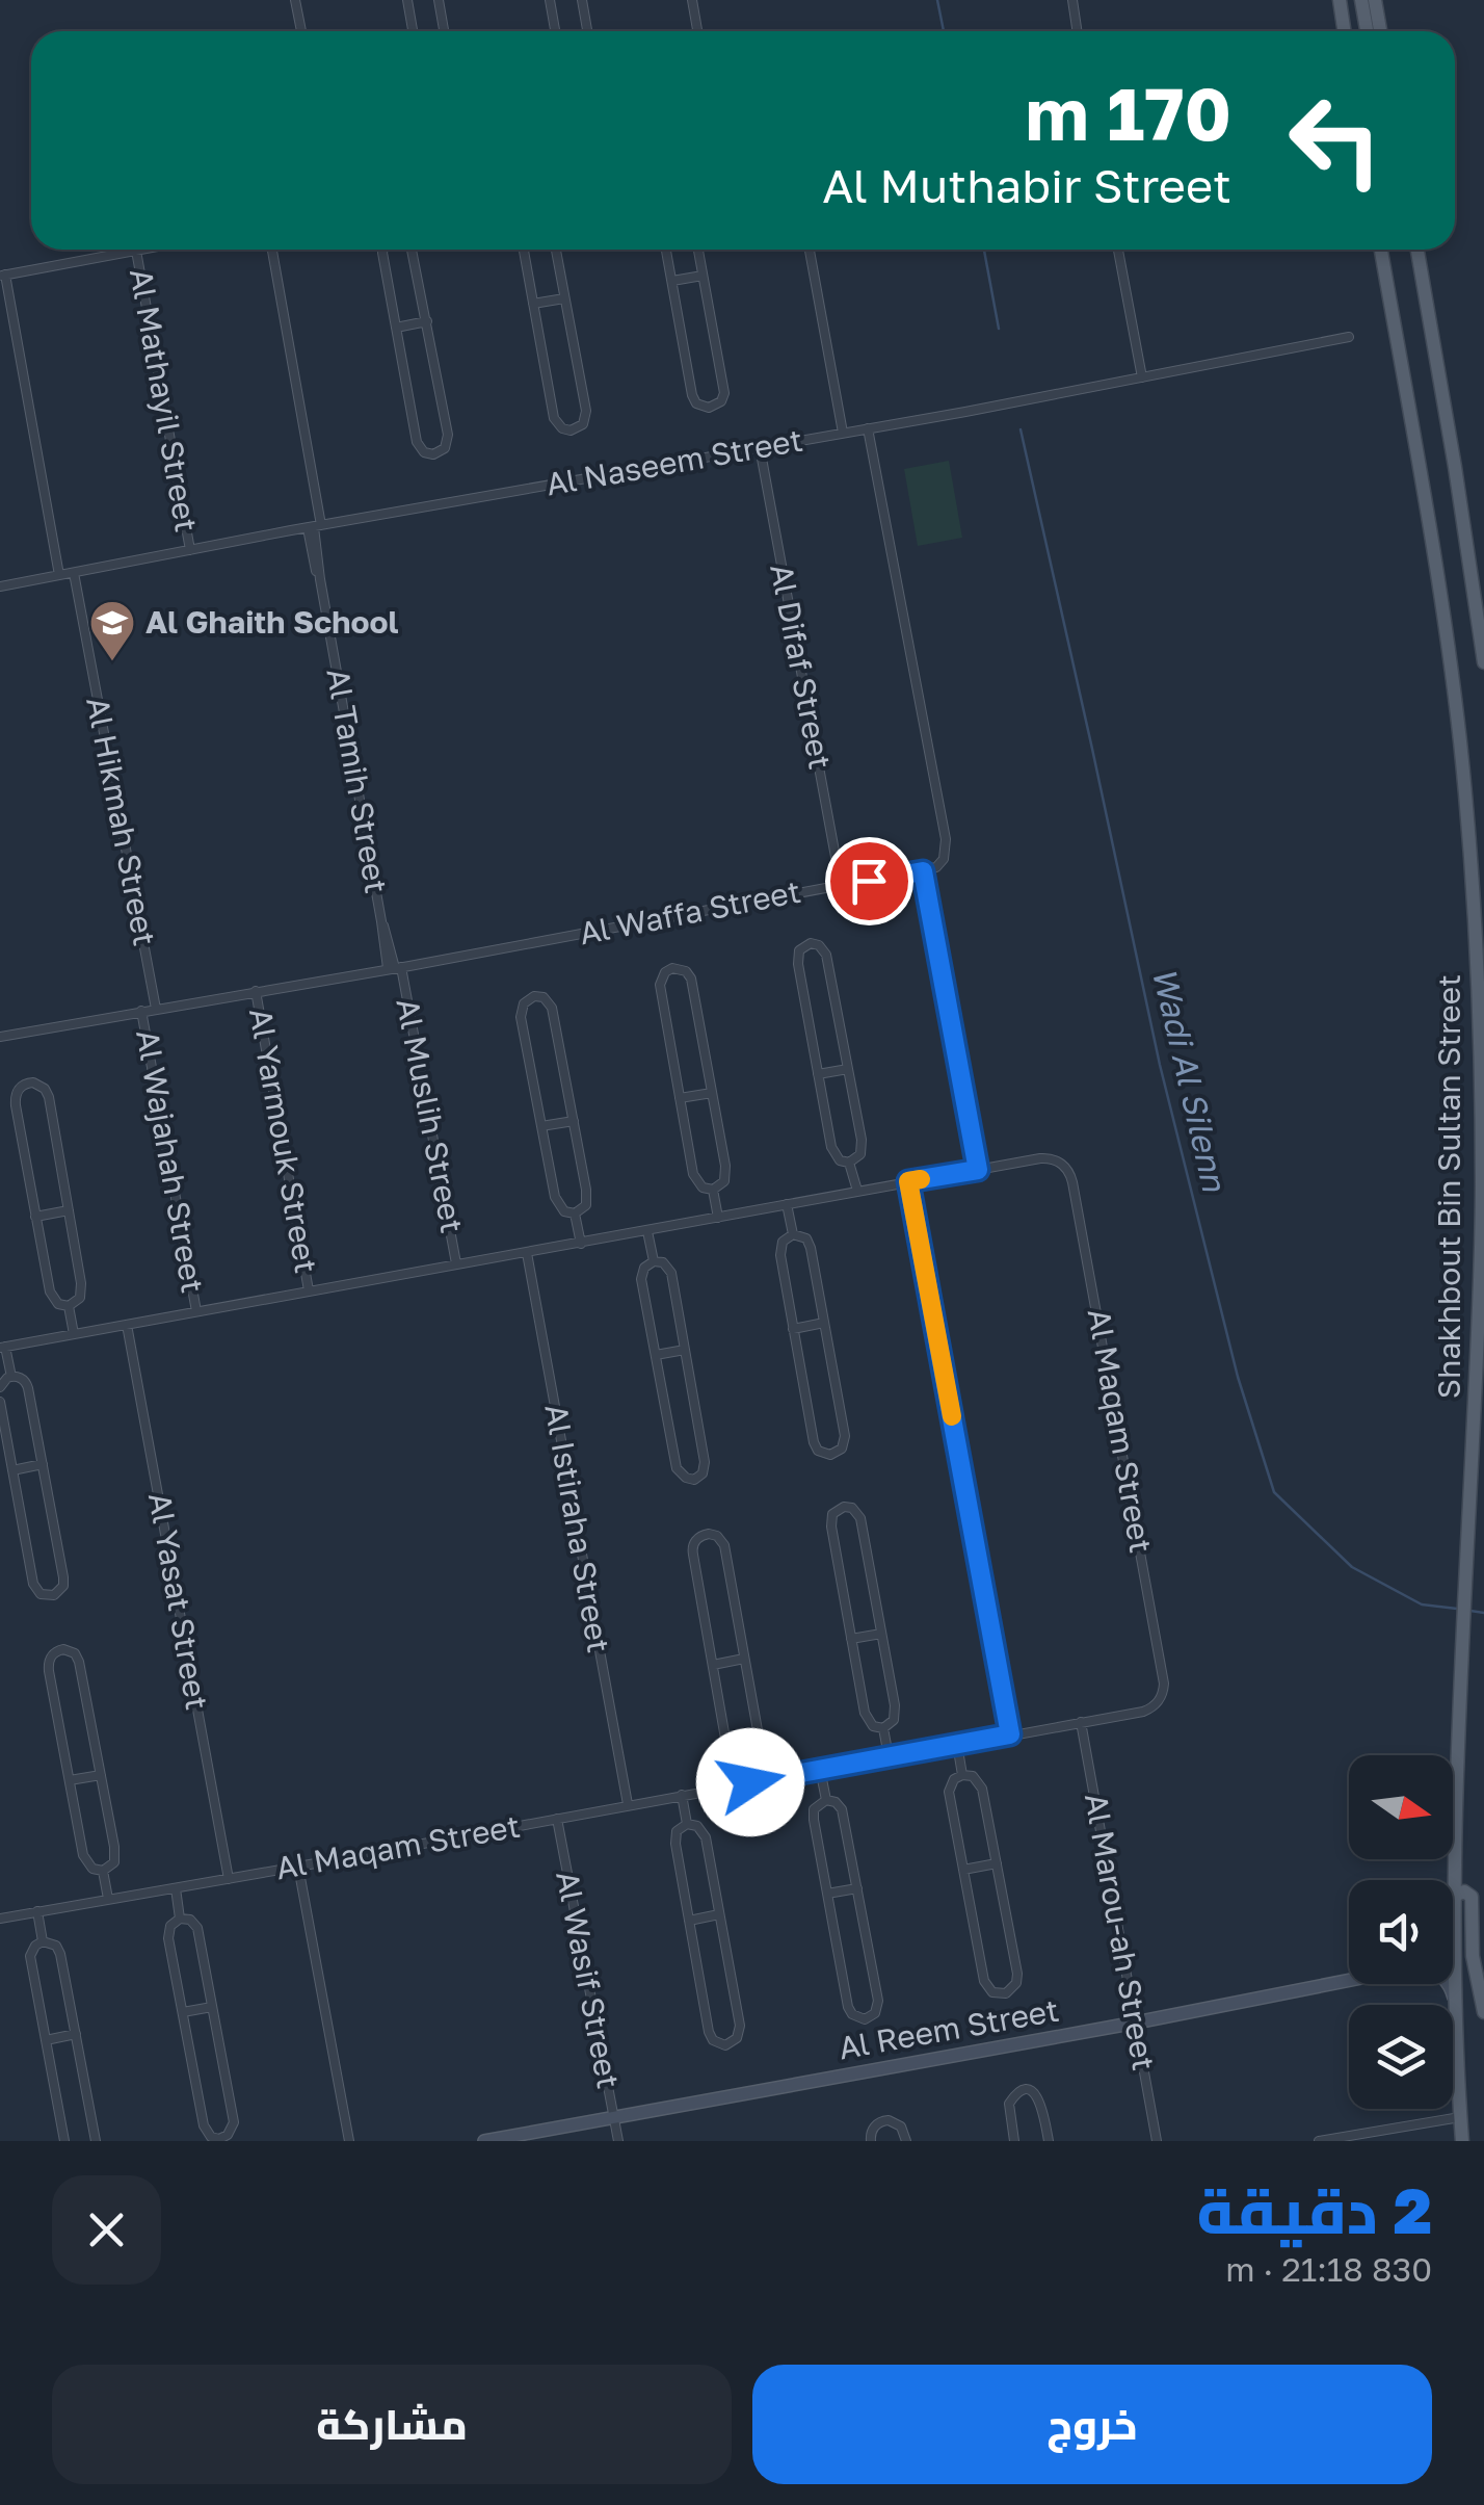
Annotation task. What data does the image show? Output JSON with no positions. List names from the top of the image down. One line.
{"streets":{"main road":["Shakhbout Bin Sultan Street"],"street":["Al Mathayil Street","Al Naseem Street","Al Difaf Street","Al Tamih Street","Al Hikmah Street","Al Waffa Street","Al Muslih Street","Al Yarmouk Street","Al Wajahah Street","Al Maqam Street","Al Istiraha Street","Al Yasat Street","Al Marou-ah Street","Al Wasif Street","Al Reem Street"]},"crossings":[["Al Mathayil Street","Al Naseem Street"],["Al Naseem Street","Al Difaf Street"],["Al Naseem Street","Al Tamih Street"],["Al Naseem Street","Al Hikmah Street"],["Al Difaf Street","Al Waffa Street"],["Al Tamih Street","Al Waffa Street"],["Al Tamih Street","Al Muslih Street"],["Al Hikmah Street","Al Waffa Street"],["Al Waffa Street","Al Muslih Street"],["Al Waffa Street","Al Yarmouk Street"],["Al Waffa Street","Al Wajahah Street"],["Al Muslih Street","Al Maqam Street"],["Al Yarmouk Street","Al Maqam Street"],["Al Wajahah Street","Al Maqam Street"],["Shakhbout Bin Sultan Street","Al Reem Street"],["Al Maqam Street","Al Istiraha Street"],["Al Maqam Street","Al Yasat Street"],["Al Maqam Street","Al Marou-ah Street"],["Al Maqam Street","Al Wasif Street"],["Al Marou-ah Street","Al Reem Street"],["Al Wasif Street","Al Reem Street"]],"water":["Wadi Al Silenn"],"places":{"school or university":["Al Ghaith School"]},"north":"right","page":{"turn":["170 m","Al Muthabir Street"],"heading":["2 دقيقة","830 m · 21:18"],"buttons":["خروج","مشاركة"]}}
